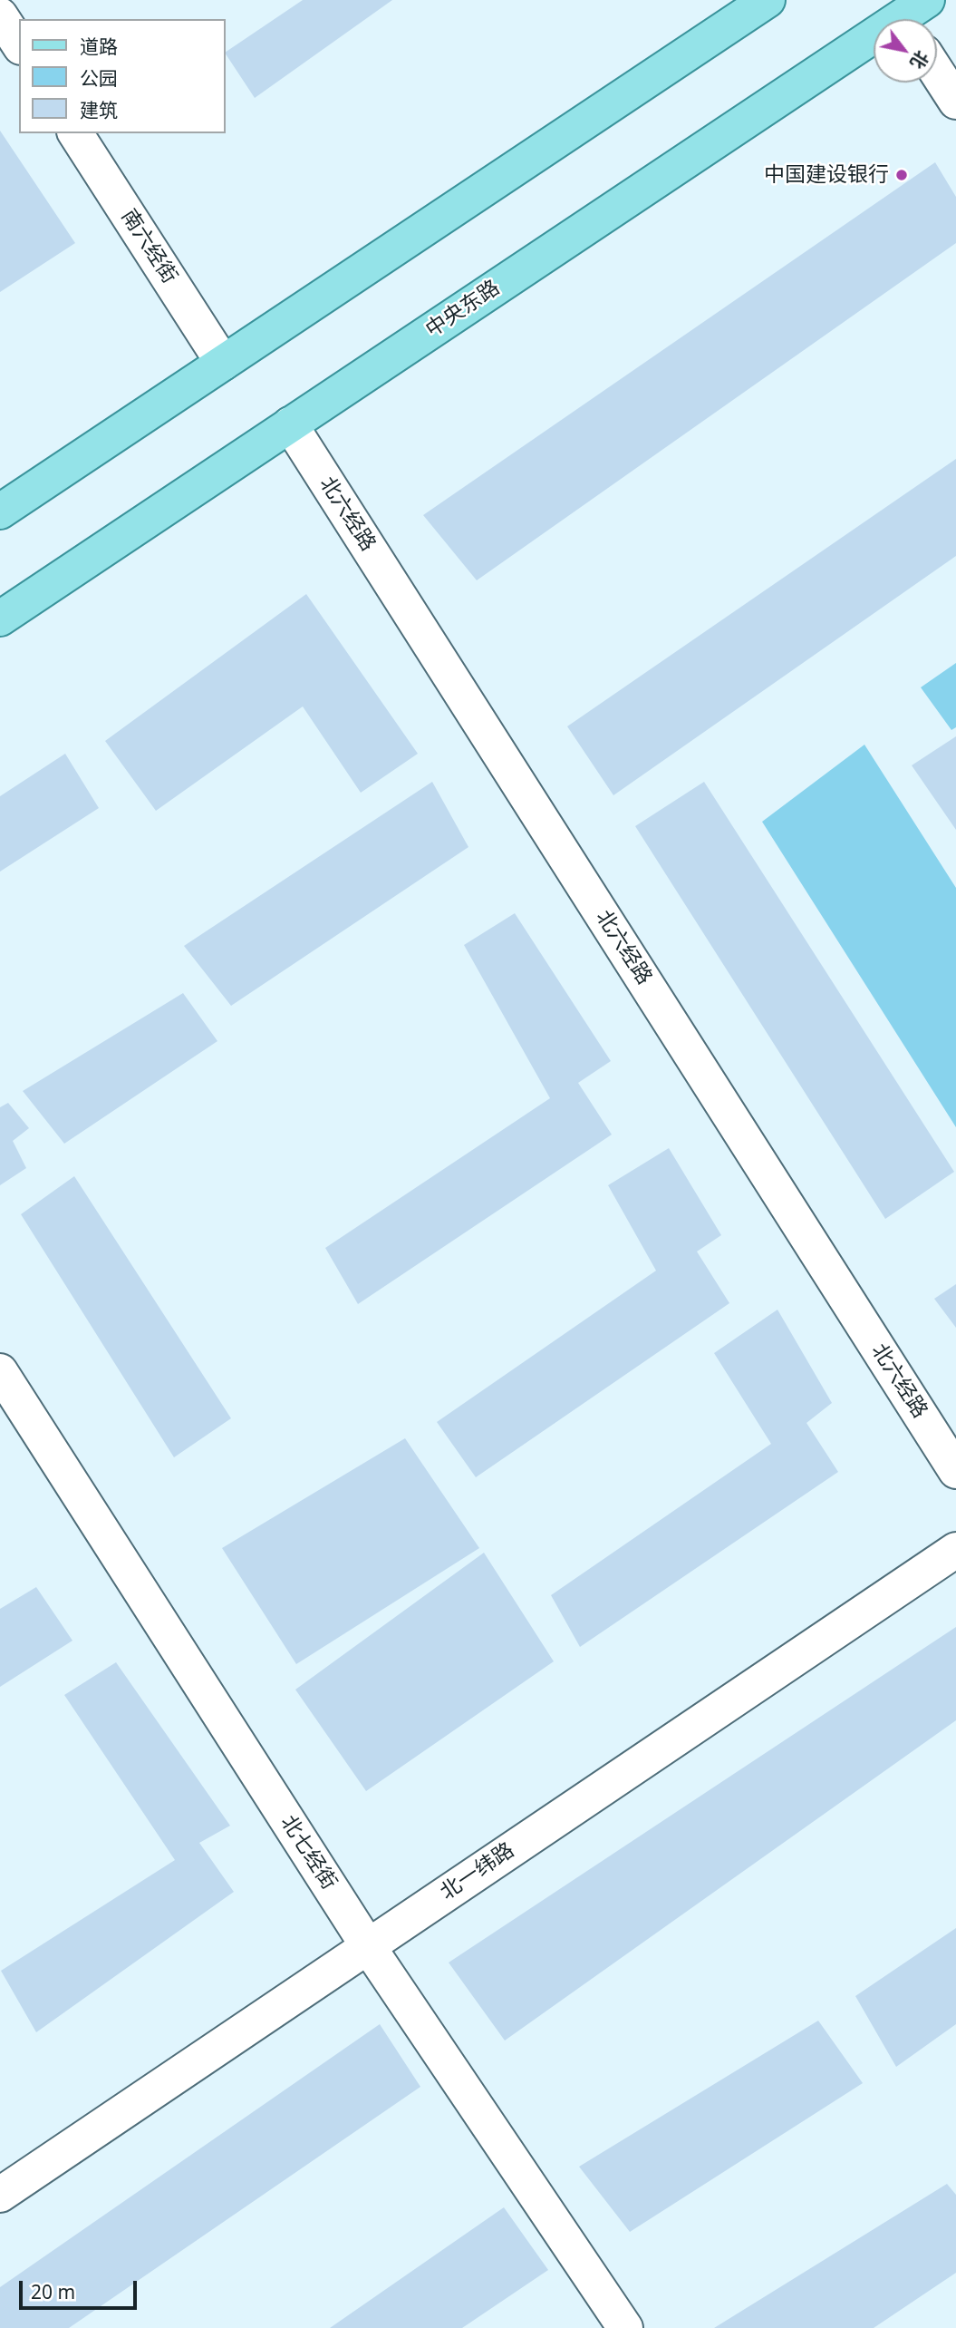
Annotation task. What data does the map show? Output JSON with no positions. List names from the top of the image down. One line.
{"streets":{"main road":["中央东路"],"street":["南六经街","北六经路","北七经街","北一纬路"]},"crossings":[["中央东路","北六经路"],["北七经街","北一纬路"]],"places":["中国建设银行"],"legend":["道路","公园","建筑"],"scale_bar":"20 m","north":"bottom right"}
